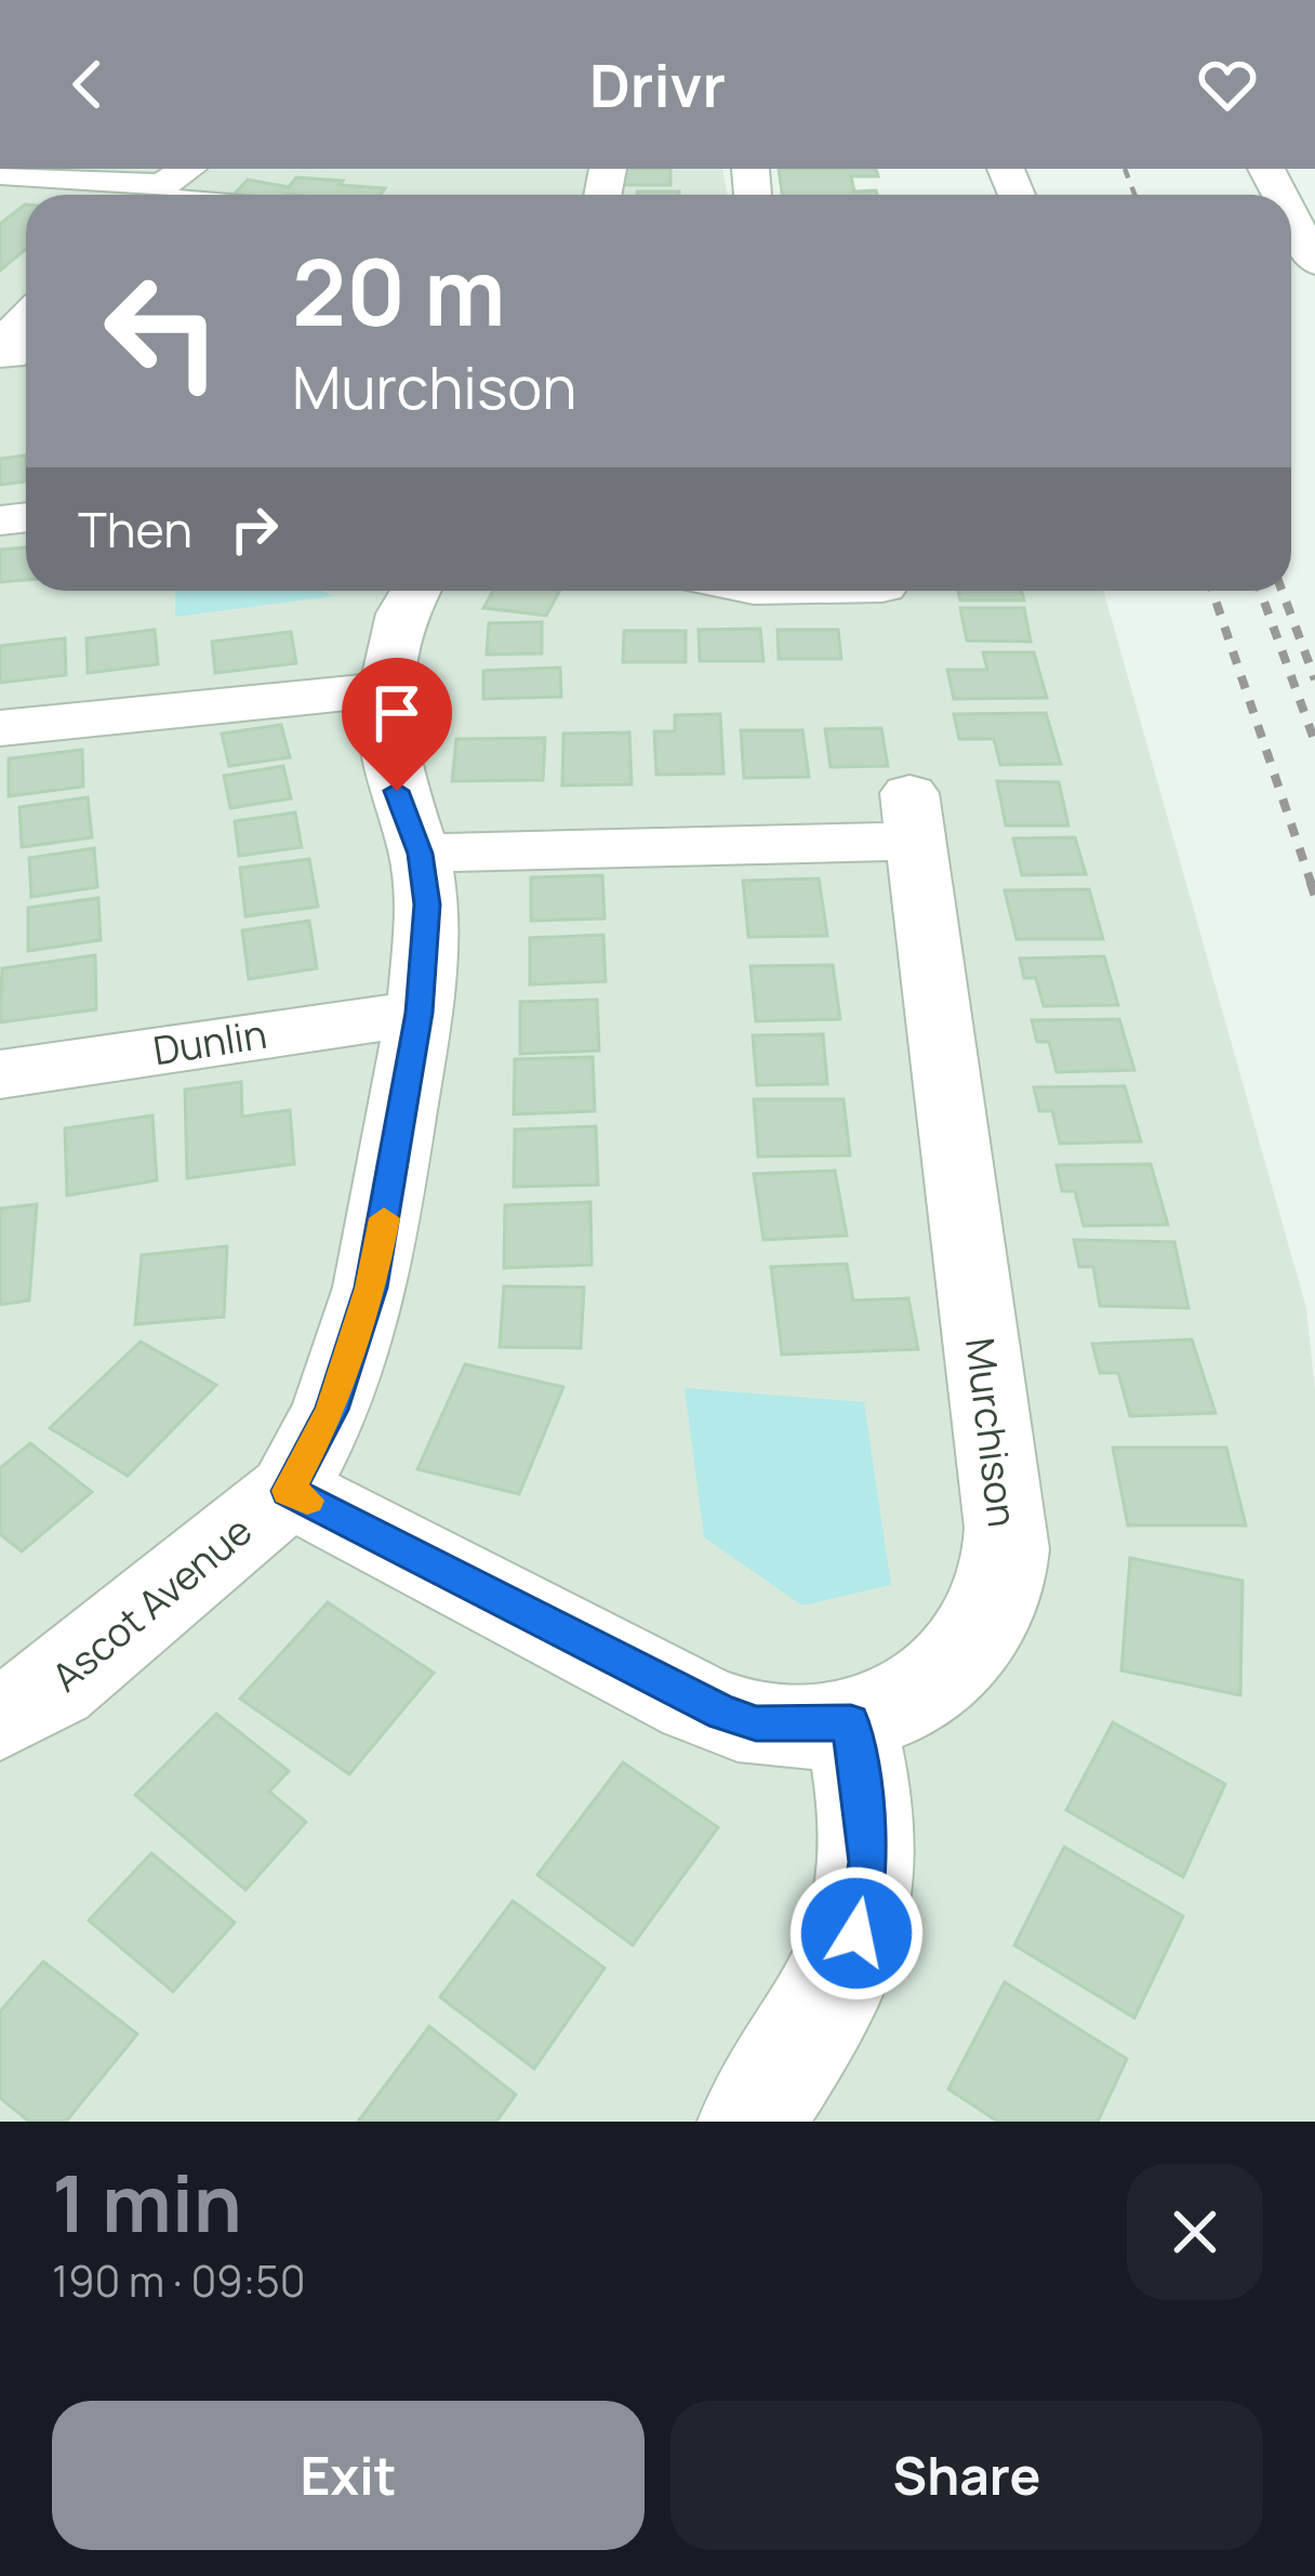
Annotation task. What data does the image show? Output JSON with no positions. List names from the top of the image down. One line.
{"streets":{"street":["Dunlin","Murchison","Ascot Avenue"]},"crossings":[["Dunlin","Ascot Avenue"],["Murchison","Ascot Avenue"]],"page":{"header":"Drivr","turn":["20 m","Murchison"],"then":"Then","heading":["1 min","190 m · 09:50"],"buttons":["Exit","Share"]}}
